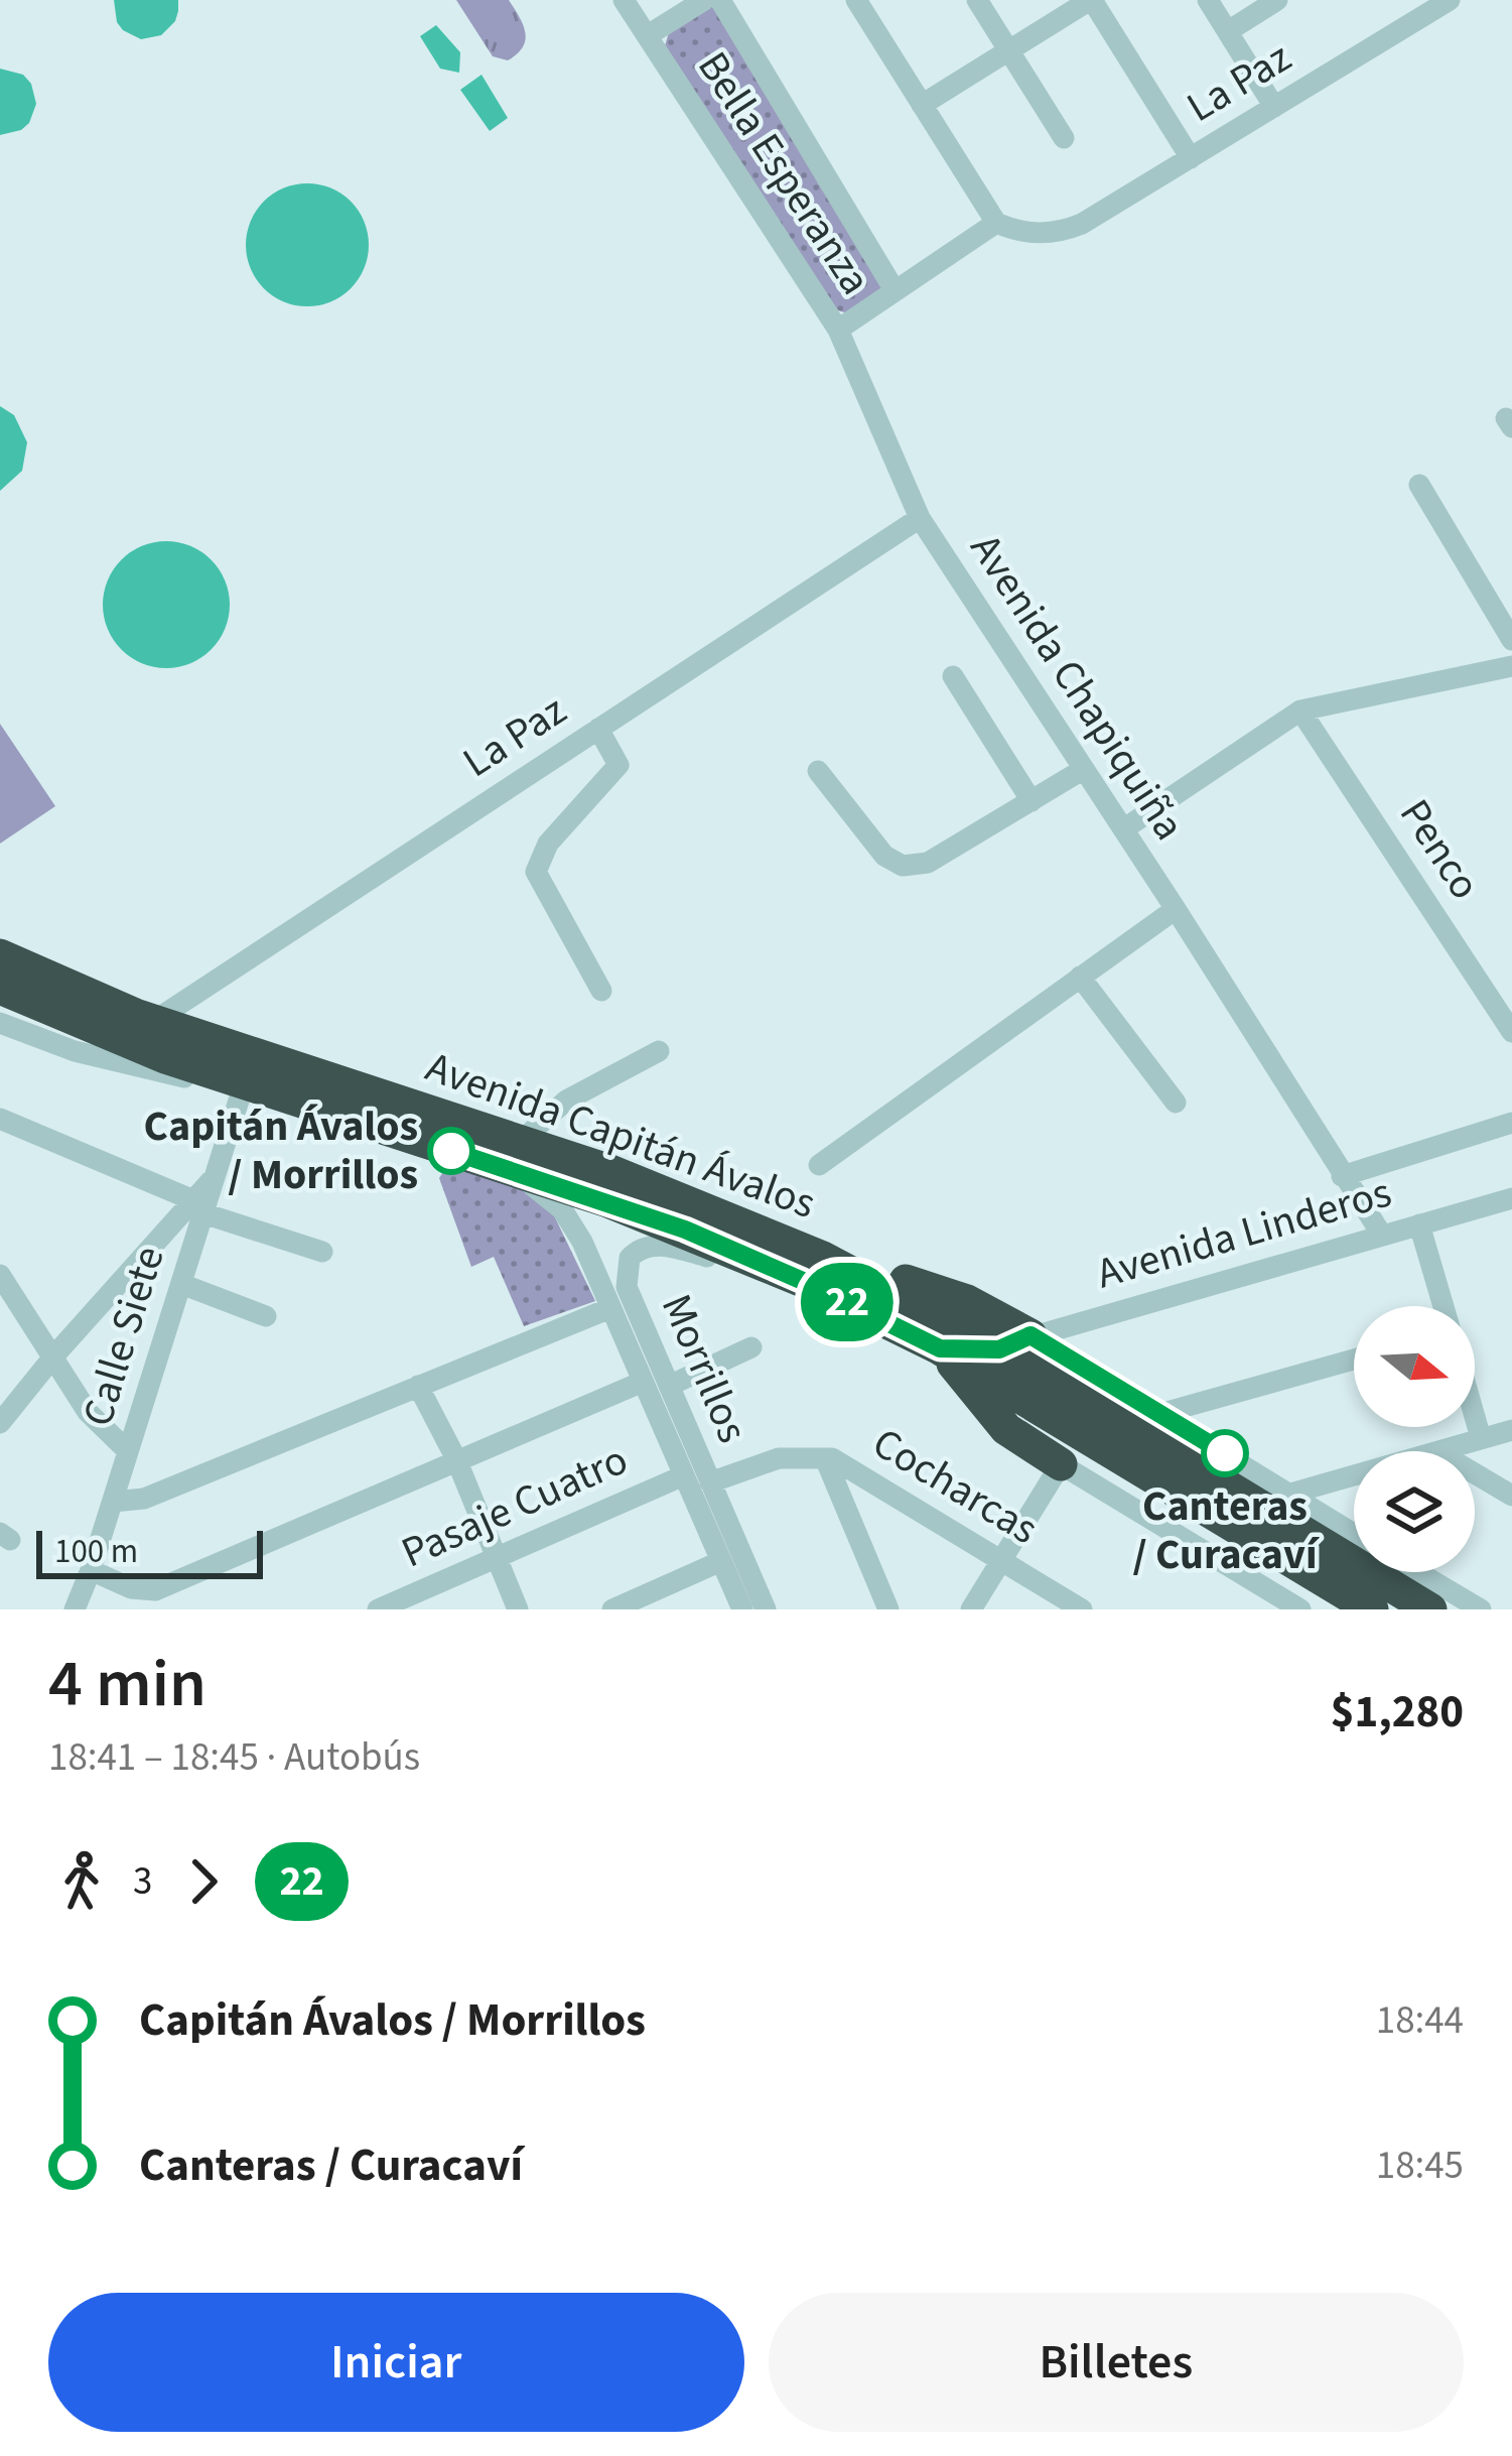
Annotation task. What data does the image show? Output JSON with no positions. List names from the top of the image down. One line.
{"streets":{"highway":["Avenida Capitán Ávalos"],"street":["La Paz","Bella Esperanza","Avenida Chapiquiña","Penco","Avenida Linderos","Calle Siete","Morrillos","Cocharcas","Pasaje Cuatro"]},"crossings":[["La Paz","Avenida Chapiquiña"],["La Paz","Avenida Capitán Ávalos"],["Bella Esperanza","Avenida Chapiquiña"],["Avenida Chapiquiña","Avenida Linderos"],["Avenida Capitán Ávalos","Calle Siete"],["Avenida Capitán Ávalos","Morrillos"],["Morrillos","Cocharcas"],["Morrillos","Pasaje Cuatro"]],"places":["Capitán Ávalos / Morrillos","Canteras / Curacaví"],"lines":["bus line 22"],"scale_bar":"100 m","north":"right","page":{"on_map":"22","scale":"100 m","heading":["4 min","18:41 – 18:45 · Autobús","$1,280"],"legs":["3","22"],"list":[{"name":"Capitán Ávalos / Morrillos","value":"18:44"},{"name":"Canteras / Curacaví","value":"18:45"}],"buttons":["Iniciar","Billetes"]}}
